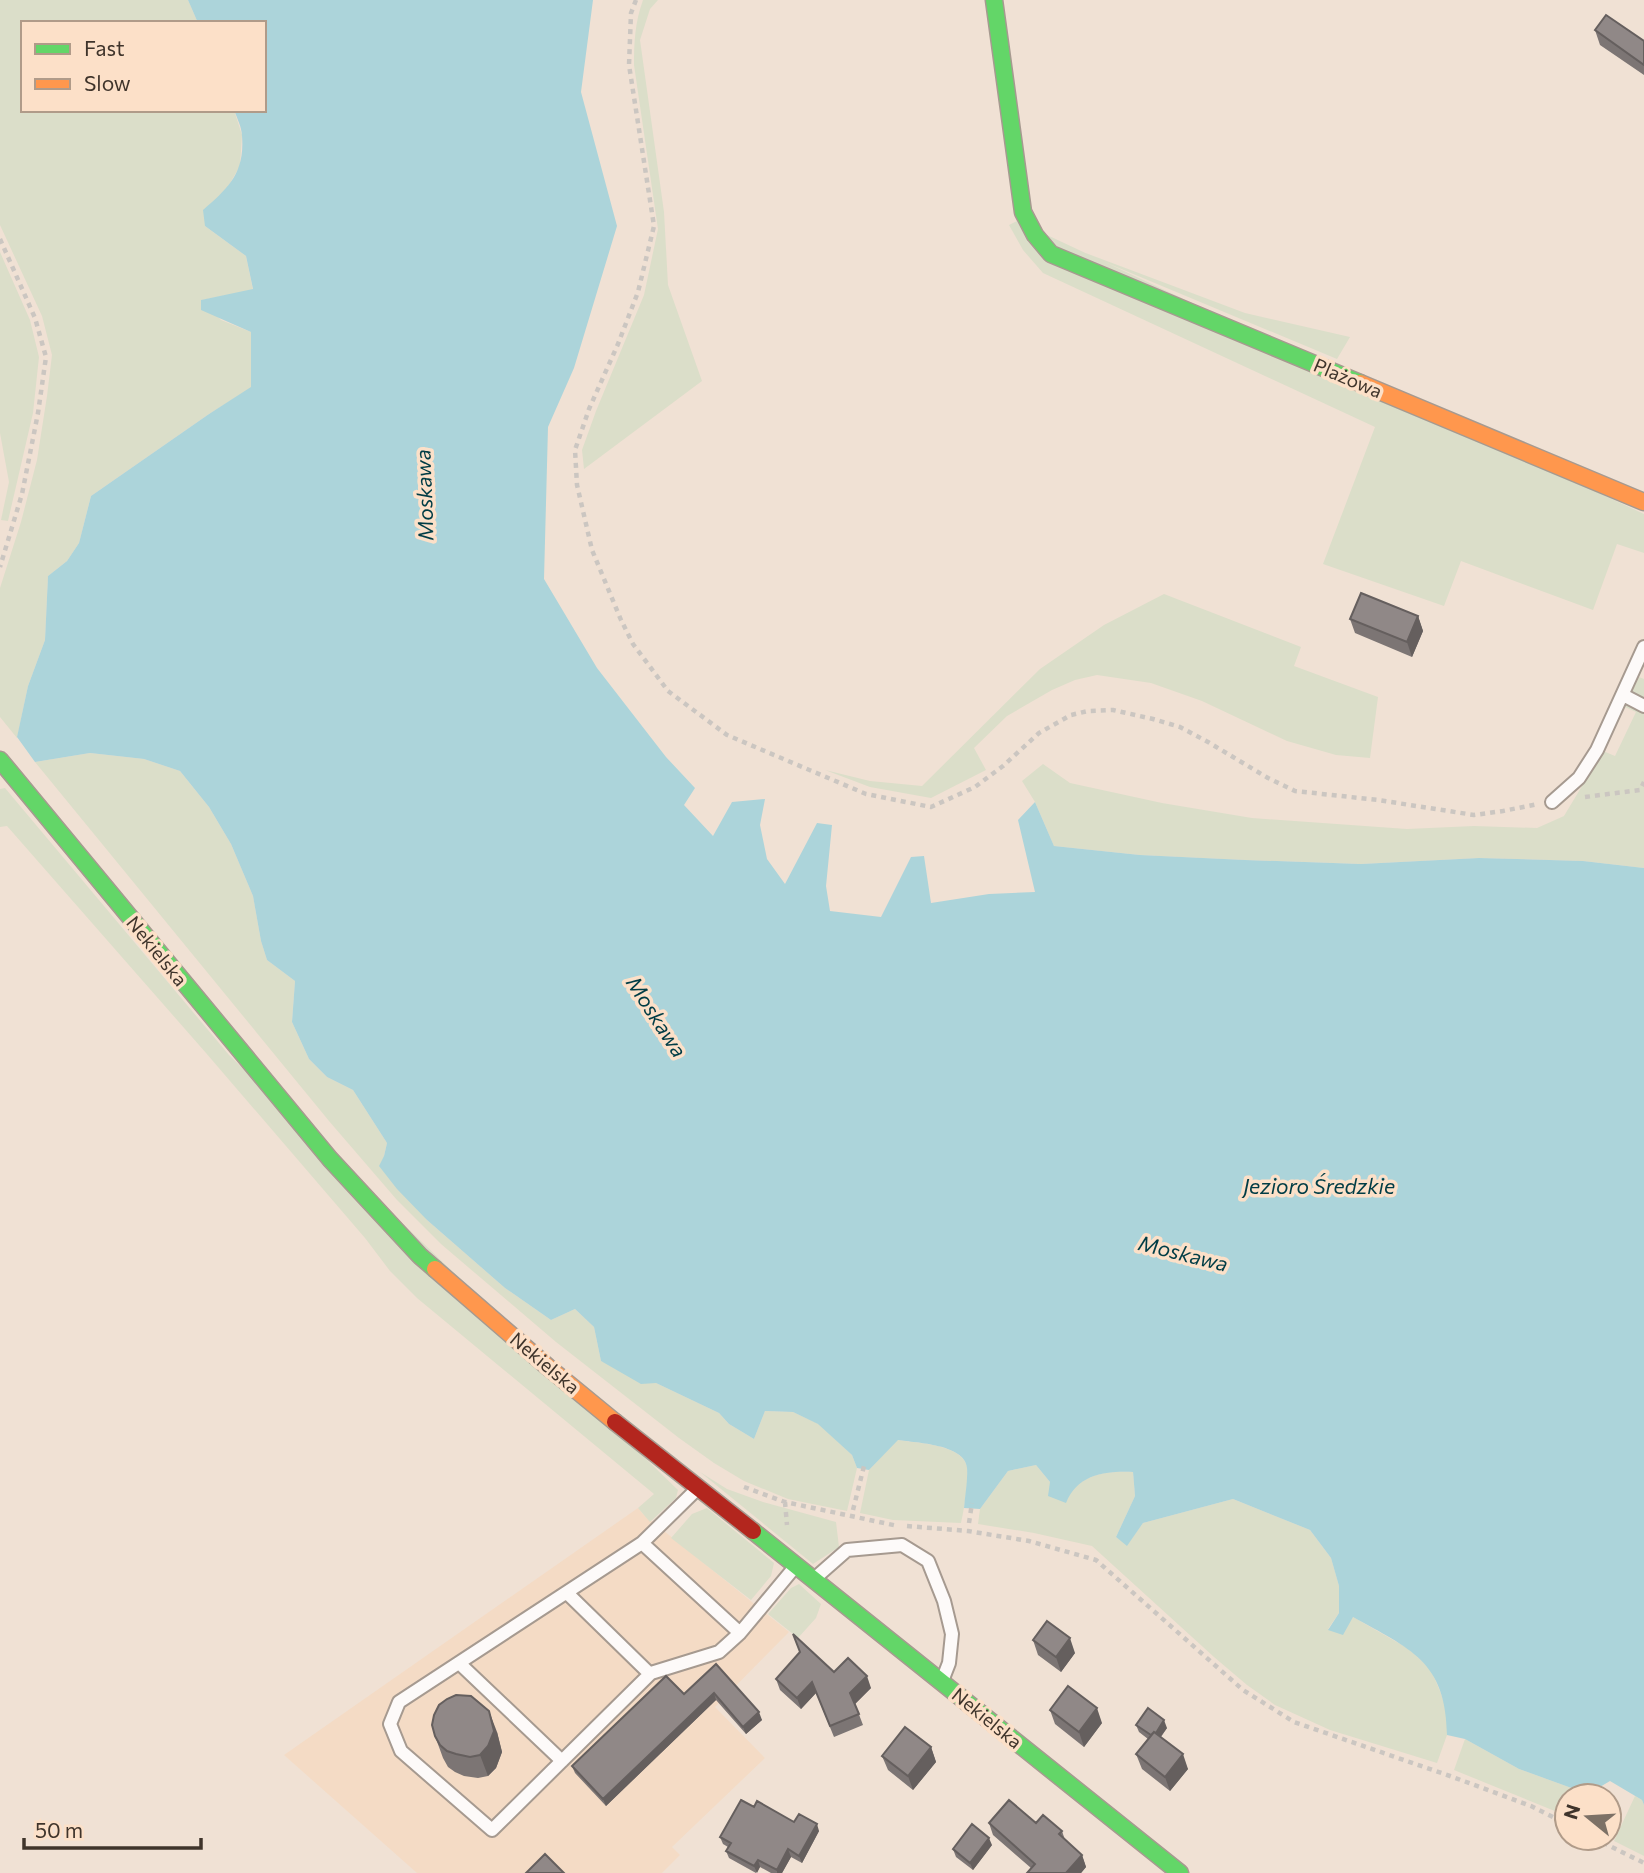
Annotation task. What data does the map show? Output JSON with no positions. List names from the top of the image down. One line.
{"streets":{"street":["Plażowa","Nekielska"]},"water":["Moskawa","Jezioro Średzkie"],"legend":["Fast","Slow"],"scale_bar":"50 m","north":"left"}
